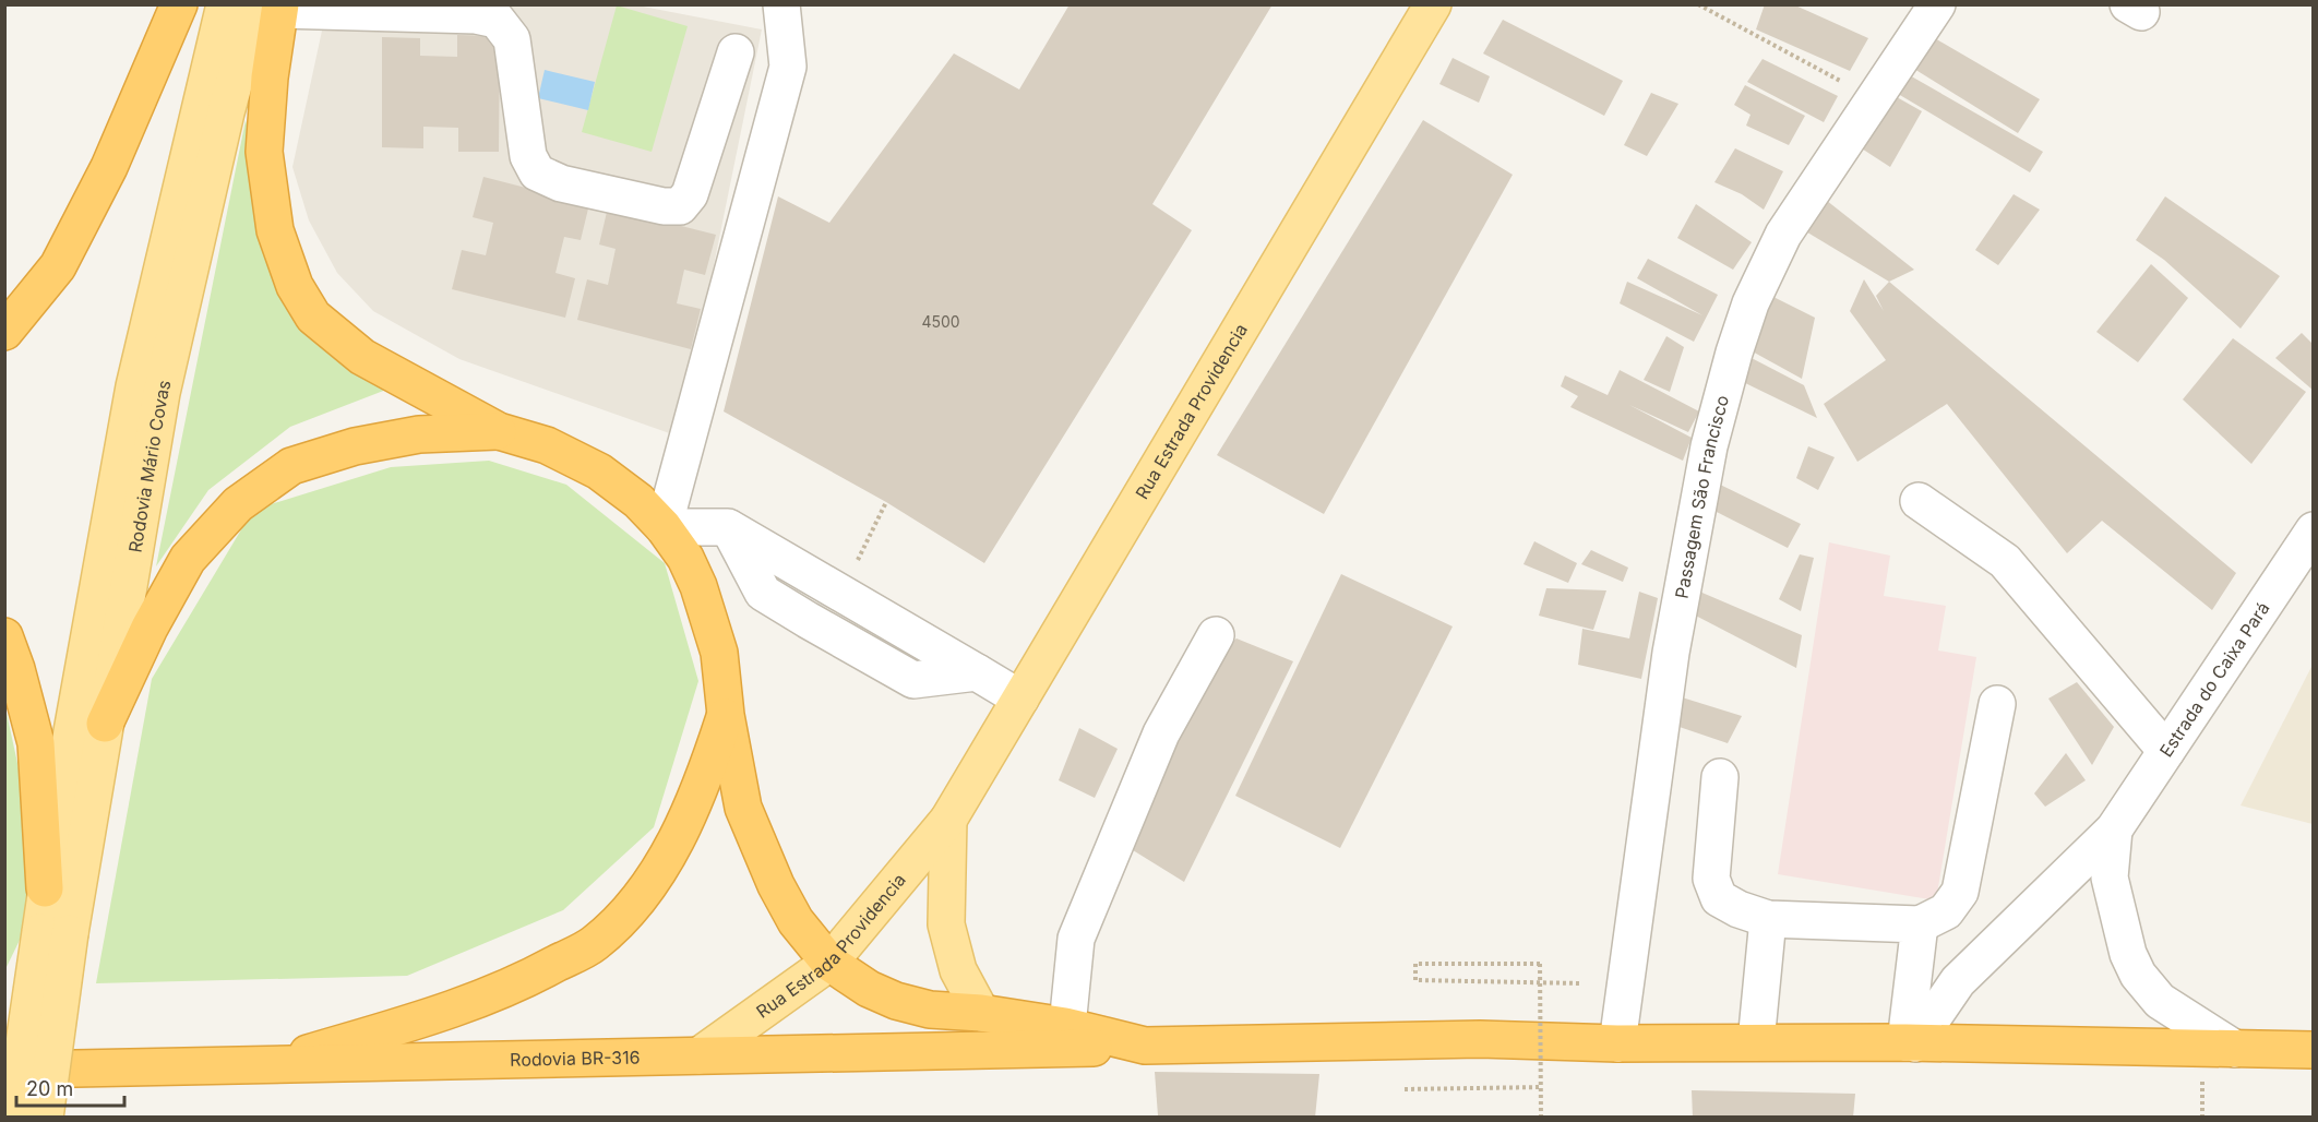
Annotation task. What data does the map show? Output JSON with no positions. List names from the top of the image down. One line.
{"streets":{"highway":["Rodovia BR-316"],"main road":["Rua Estrada Providencia","Rodovia Mário Covas"],"street":["Passagem São Francisco","Estrada do Caixa Pará"]},"crossings":[["Rua Estrada Providencia","Rodovia BR-316"]],"house_numbers":["4500"],"scale_bar":"20 m"}
